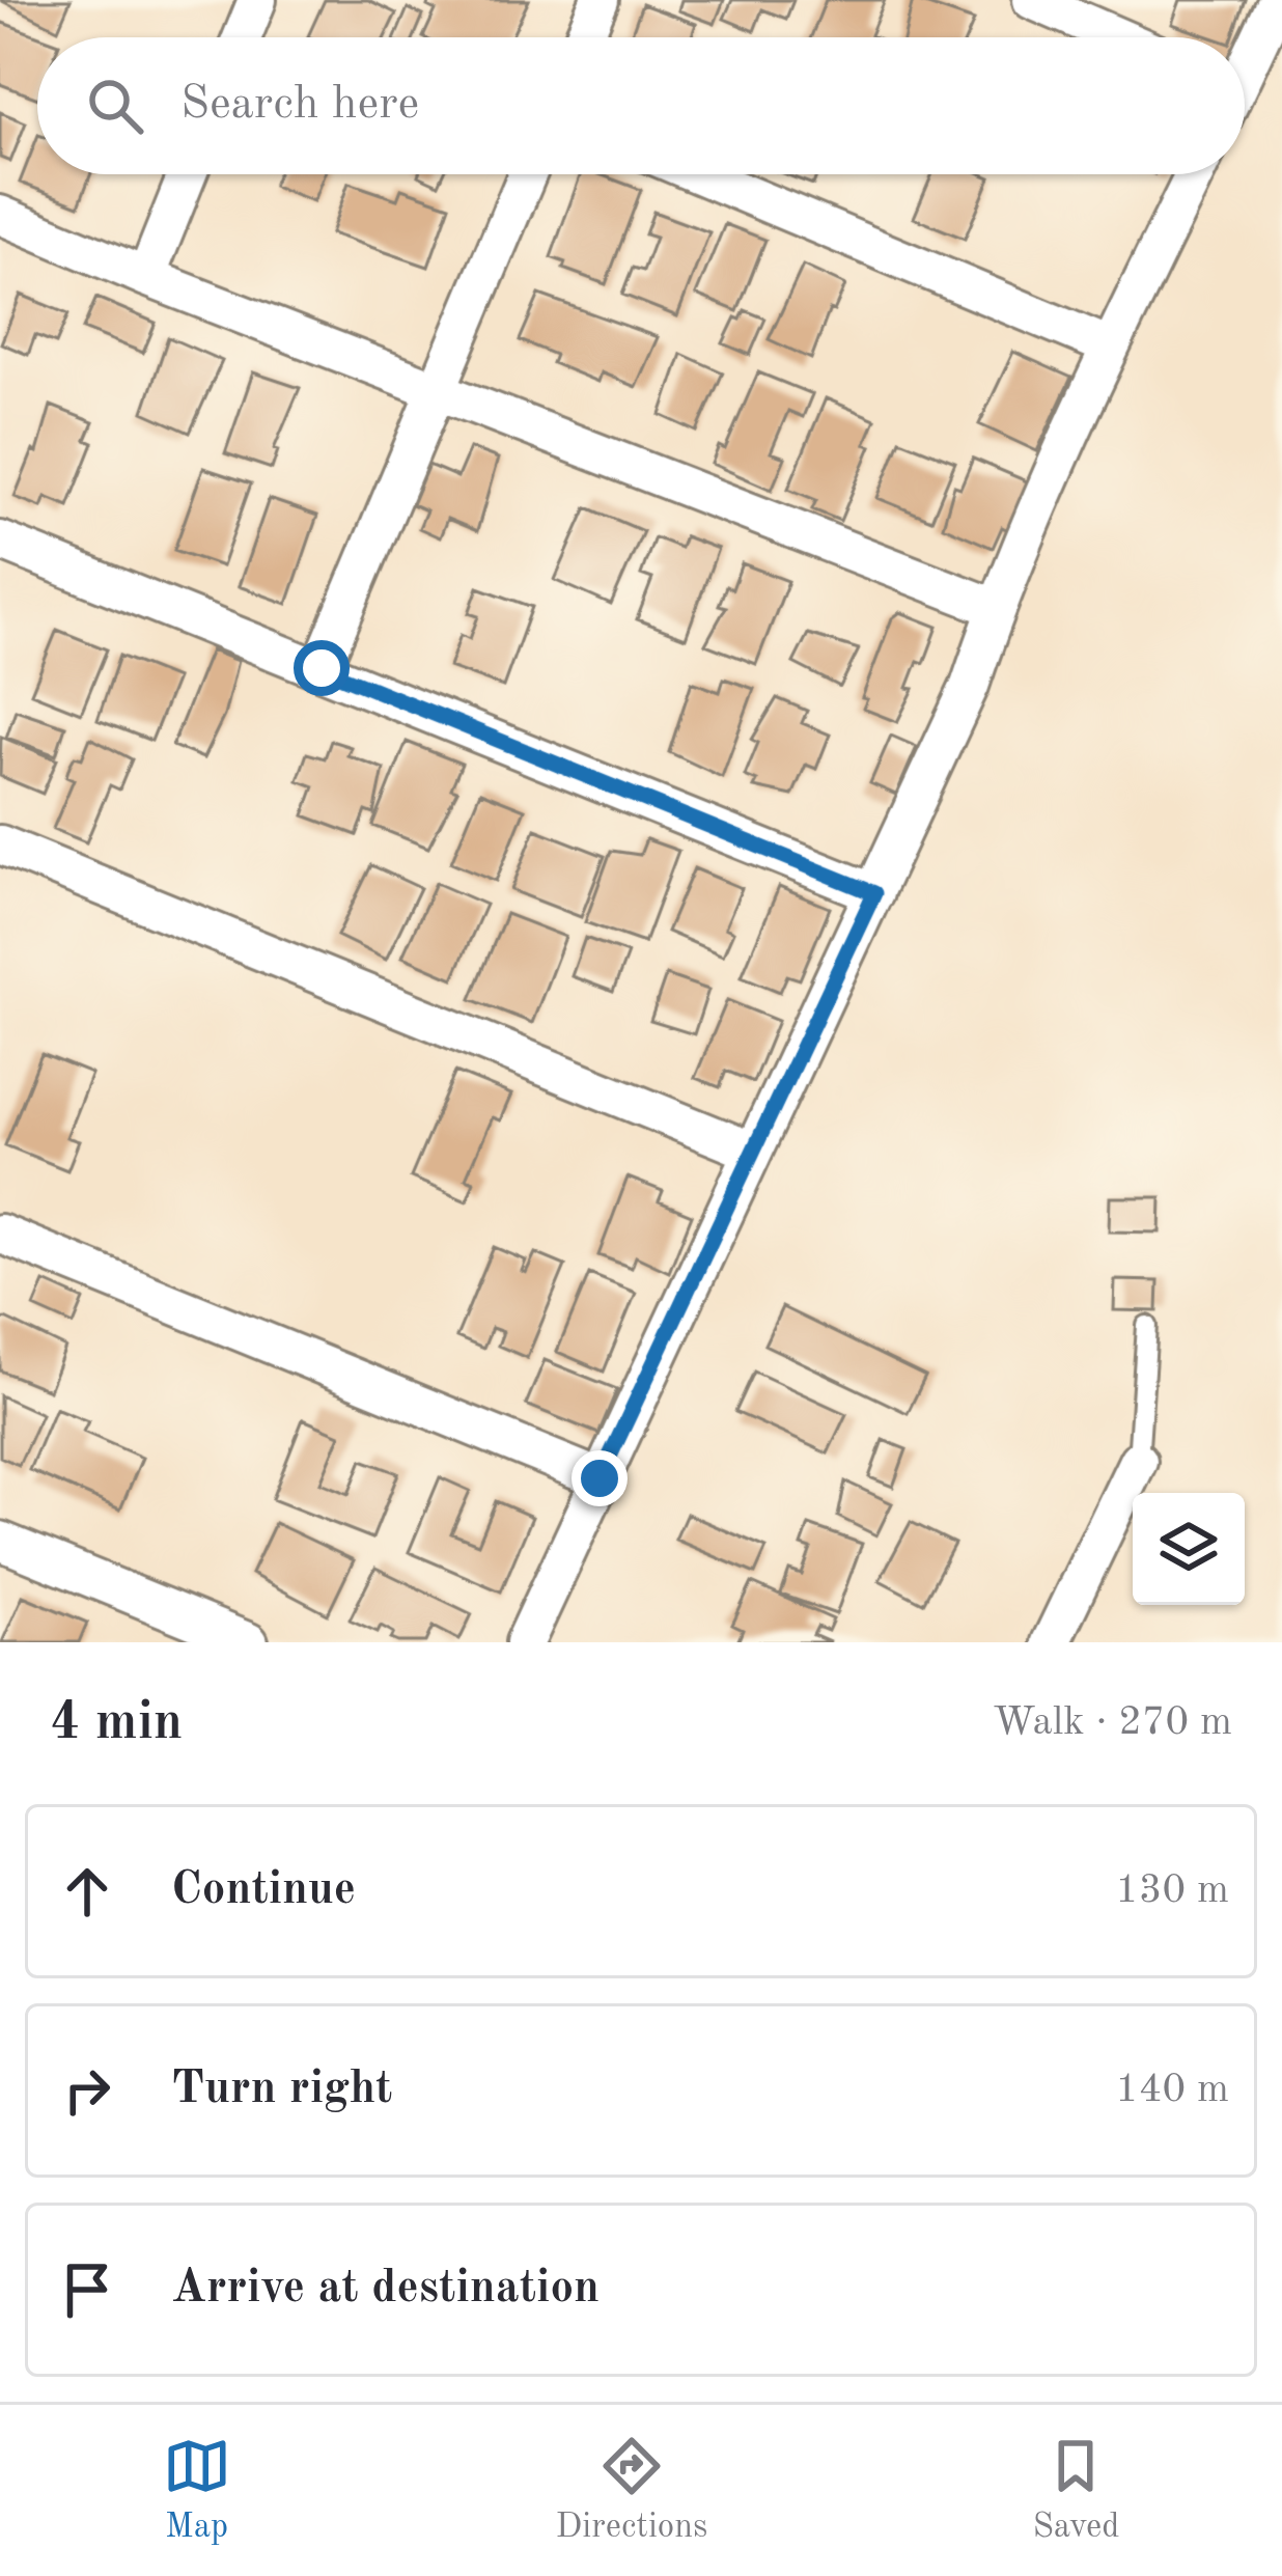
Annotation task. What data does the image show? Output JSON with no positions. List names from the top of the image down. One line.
{"page":{"search":"Search here","heading":["4 min","Walk · 270 m"],"list":[["Continue","130 m"],["Turn right","140 m"],"Arrive at destination"],"nav":["Map","Directions","Saved"]}}
